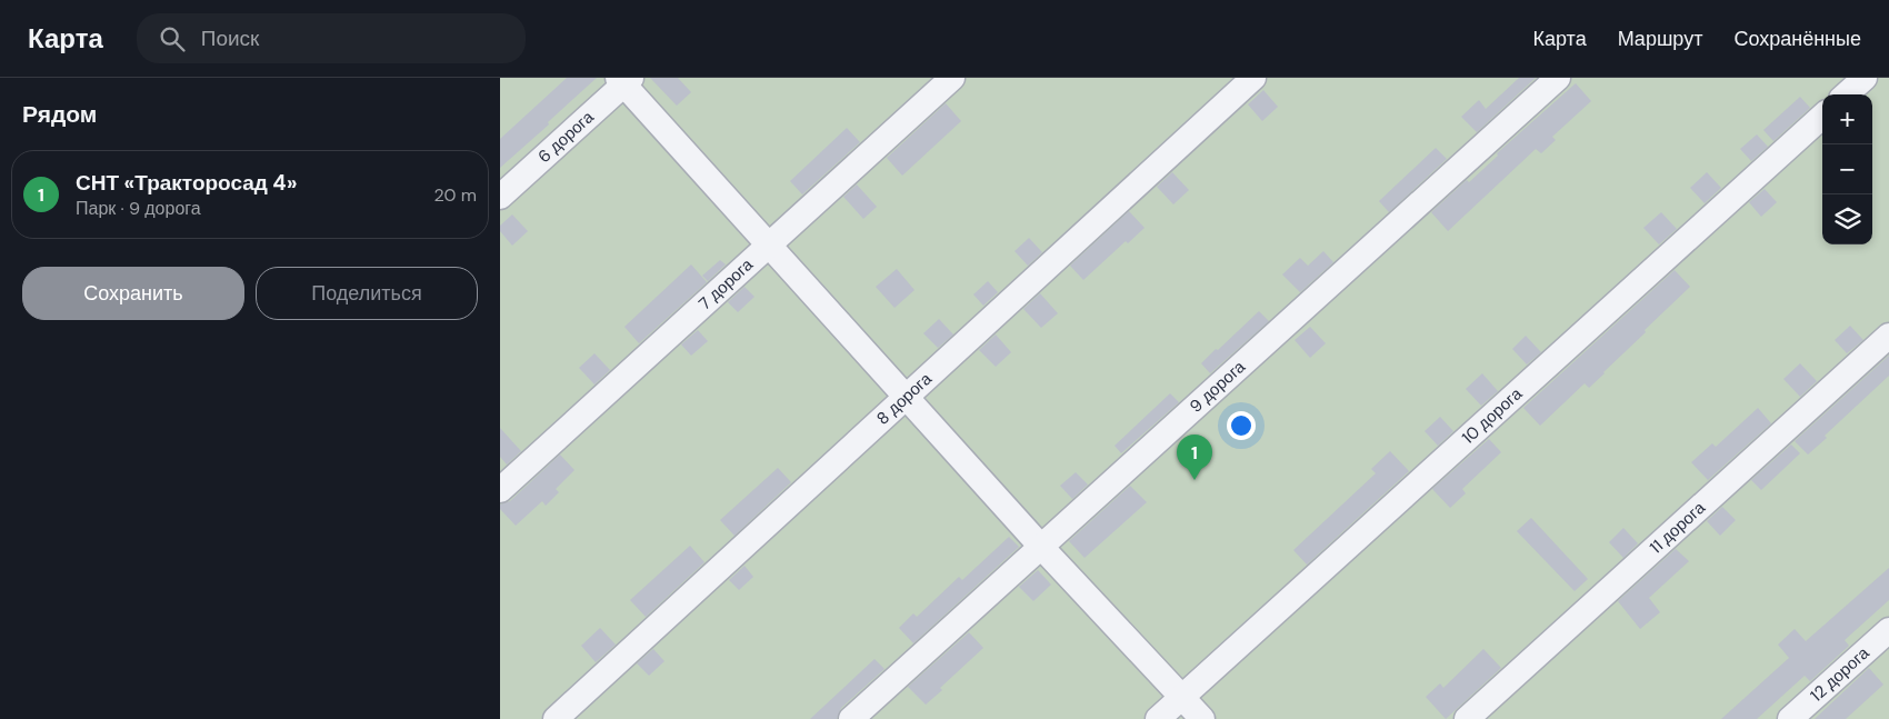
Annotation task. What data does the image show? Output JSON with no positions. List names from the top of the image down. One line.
{"streets":{"street":["6 дорога","7 дорога","9 дорога","8 дорога","10 дорога","11 дорога","12 дорога"]},"page":{"header":"Карта","search":"Поиск","nav":["Карта","Маршрут","Сохранённые"],"heading":"Рядом","map_buttons":["+","−"],"list":[{"mark":"1","name":"СНТ «Тракторосад 4»","note":"Парк · 9 дорога","value":"20 m"}],"buttons":["Сохранить","Поделиться"],"pins":"1"}}
